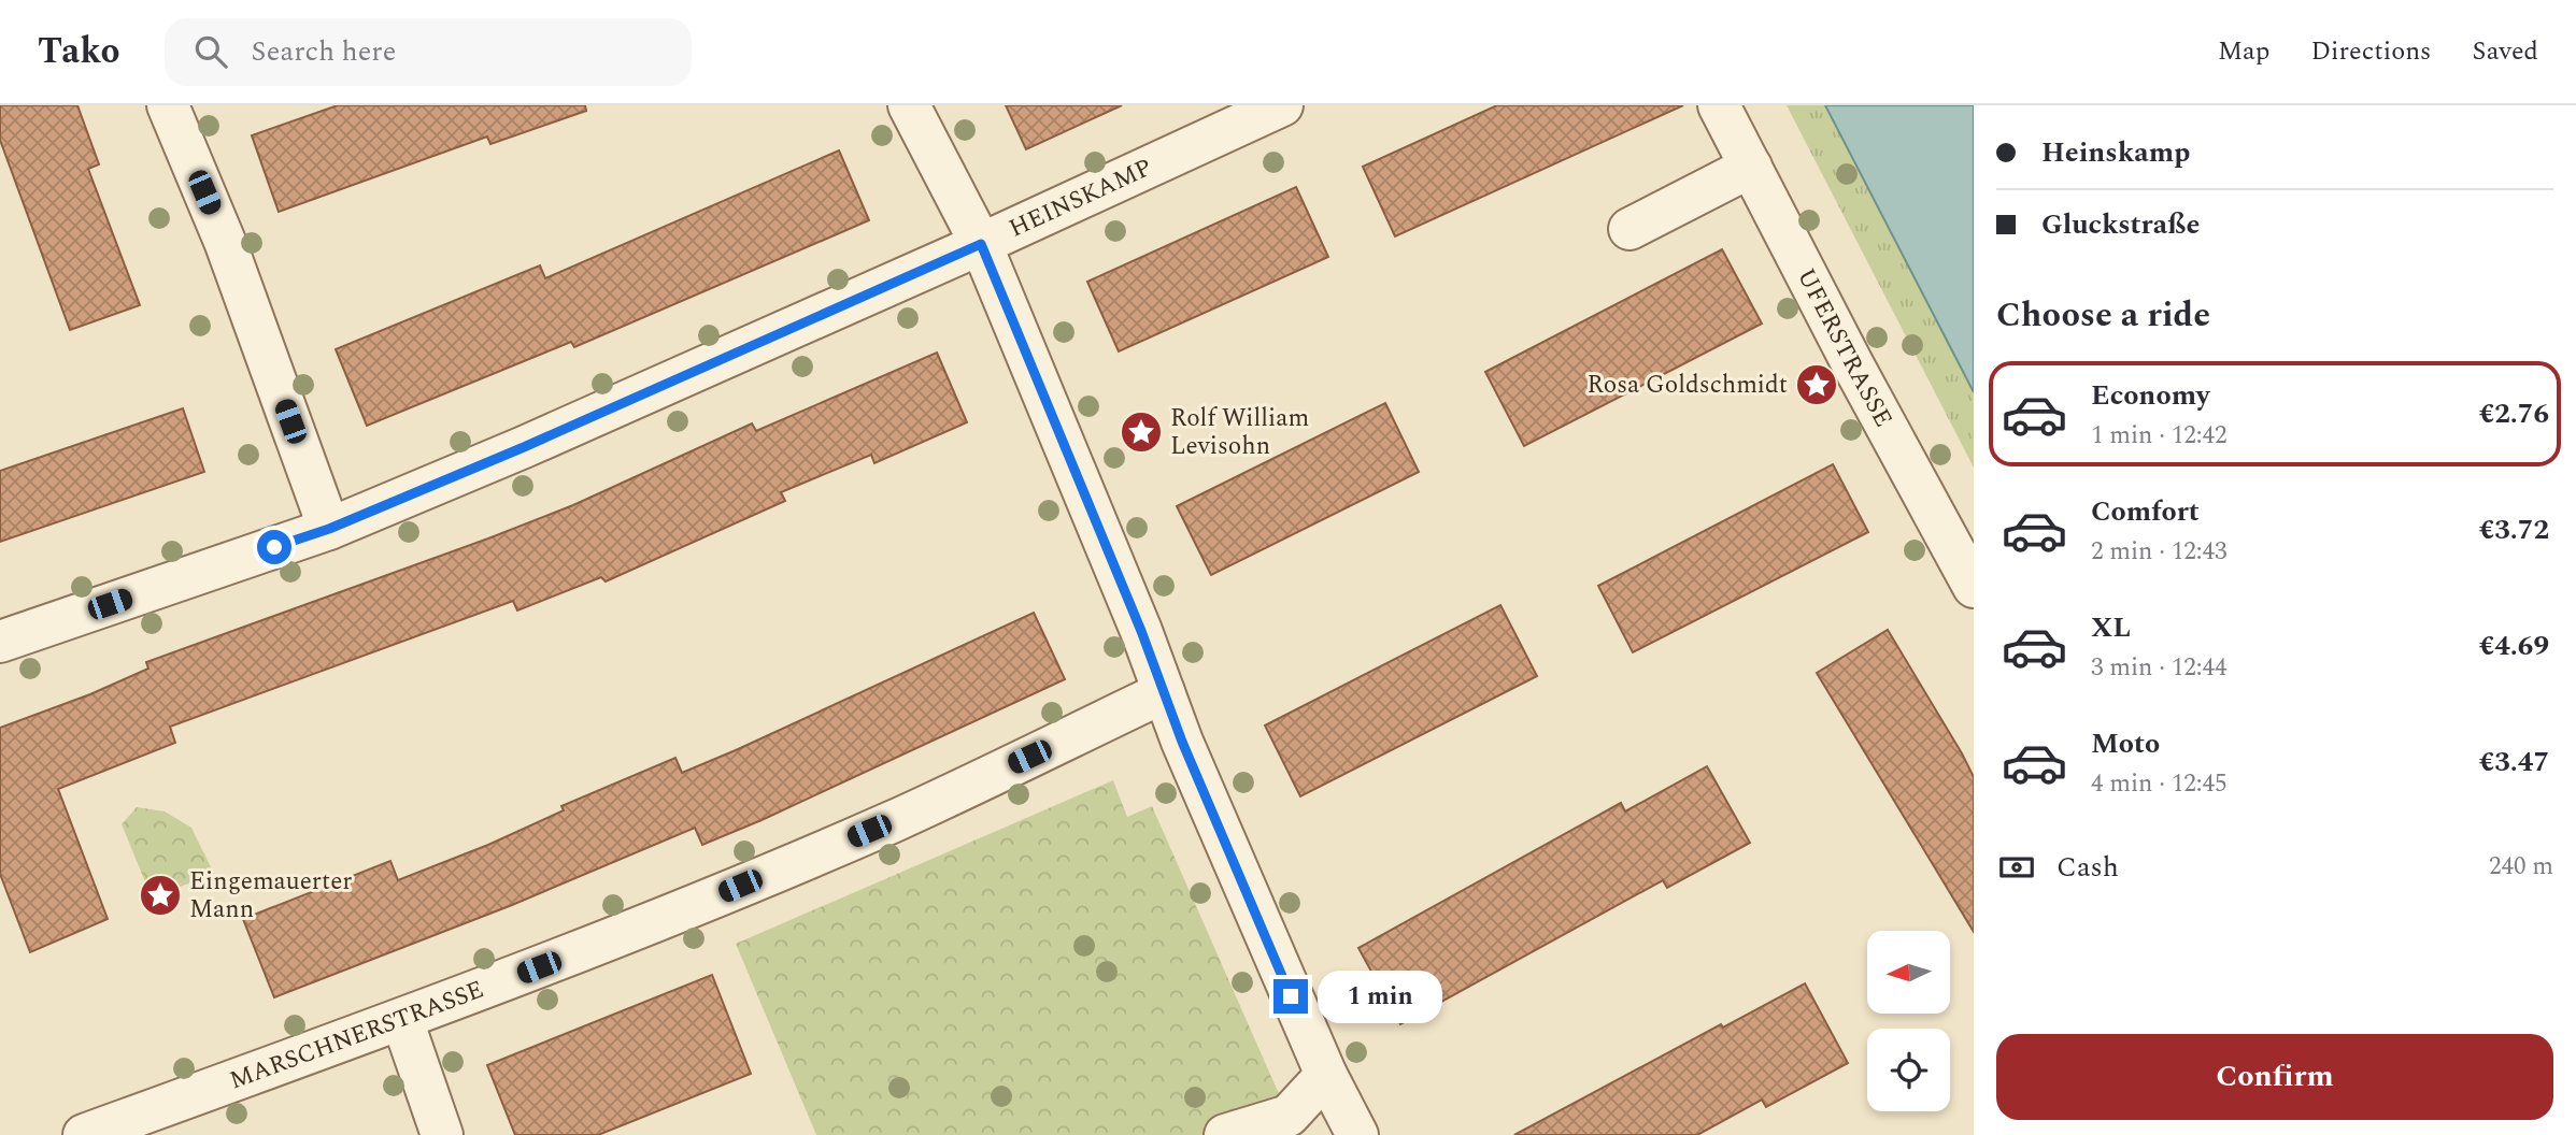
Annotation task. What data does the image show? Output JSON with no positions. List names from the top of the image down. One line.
{"streets":{"street":["HEINSKAMP","UFERSTRASSE","MARSCHNERSTRASSE"]},"places":{"place":["Rosa Goldschmidt","Rolf William Levisohn","Eingemauerter Mann"]},"north":"left","page":{"header":"Tako","search":"Search here","nav":["Map","Directions","Saved"],"banner":["Heinskamp","Gluckstraße"],"heading":"Choose a ride","list":[{"name":"Economy","note":"1 min · 12:42","value":"€2.76"},{"name":"Comfort","note":"2 min · 12:43","value":"€3.72"},{"name":"XL","note":"3 min · 12:44","value":"€4.69"},{"name":"Moto","note":"4 min · 12:45","value":"€3.47"}],"pay":["Cash","240 m"],"bubble":"1 min","buttons":"Confirm"}}
